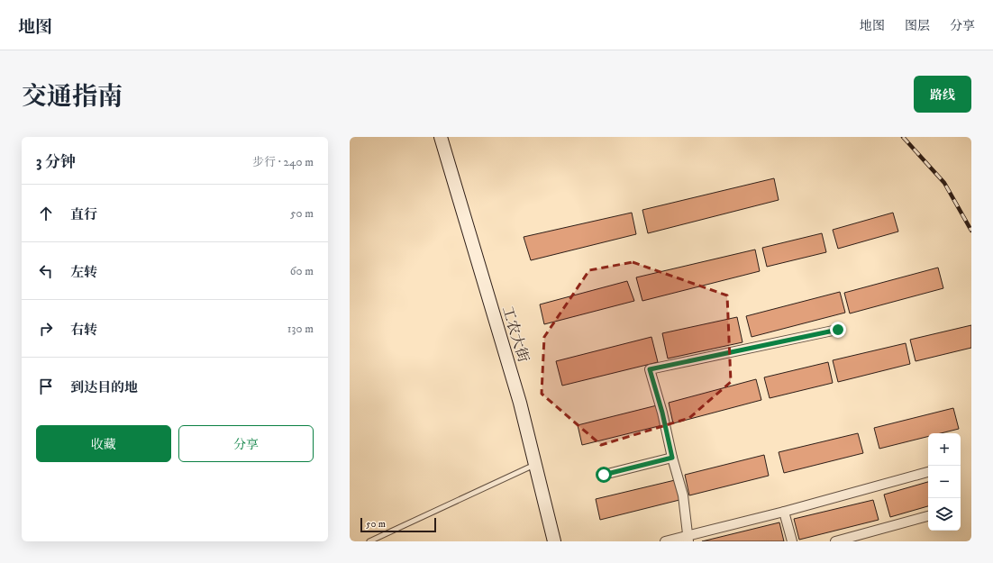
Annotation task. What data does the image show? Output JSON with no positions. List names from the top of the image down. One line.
{"streets":{"main road":["工农大街"]},"scale_bar":"50 m","page":{"header":"地图","nav":["地图","图层","分享"],"title":"交通指南","buttons":["路线",["收藏","分享"]],"heading":["3 分钟","步行 · 240 m"],"list":[["直行","50 m"],["左转","60 m"],["右转","130 m"],"到达目的地"],"map_buttons":["+","−"],"scale":"50 m"}}
